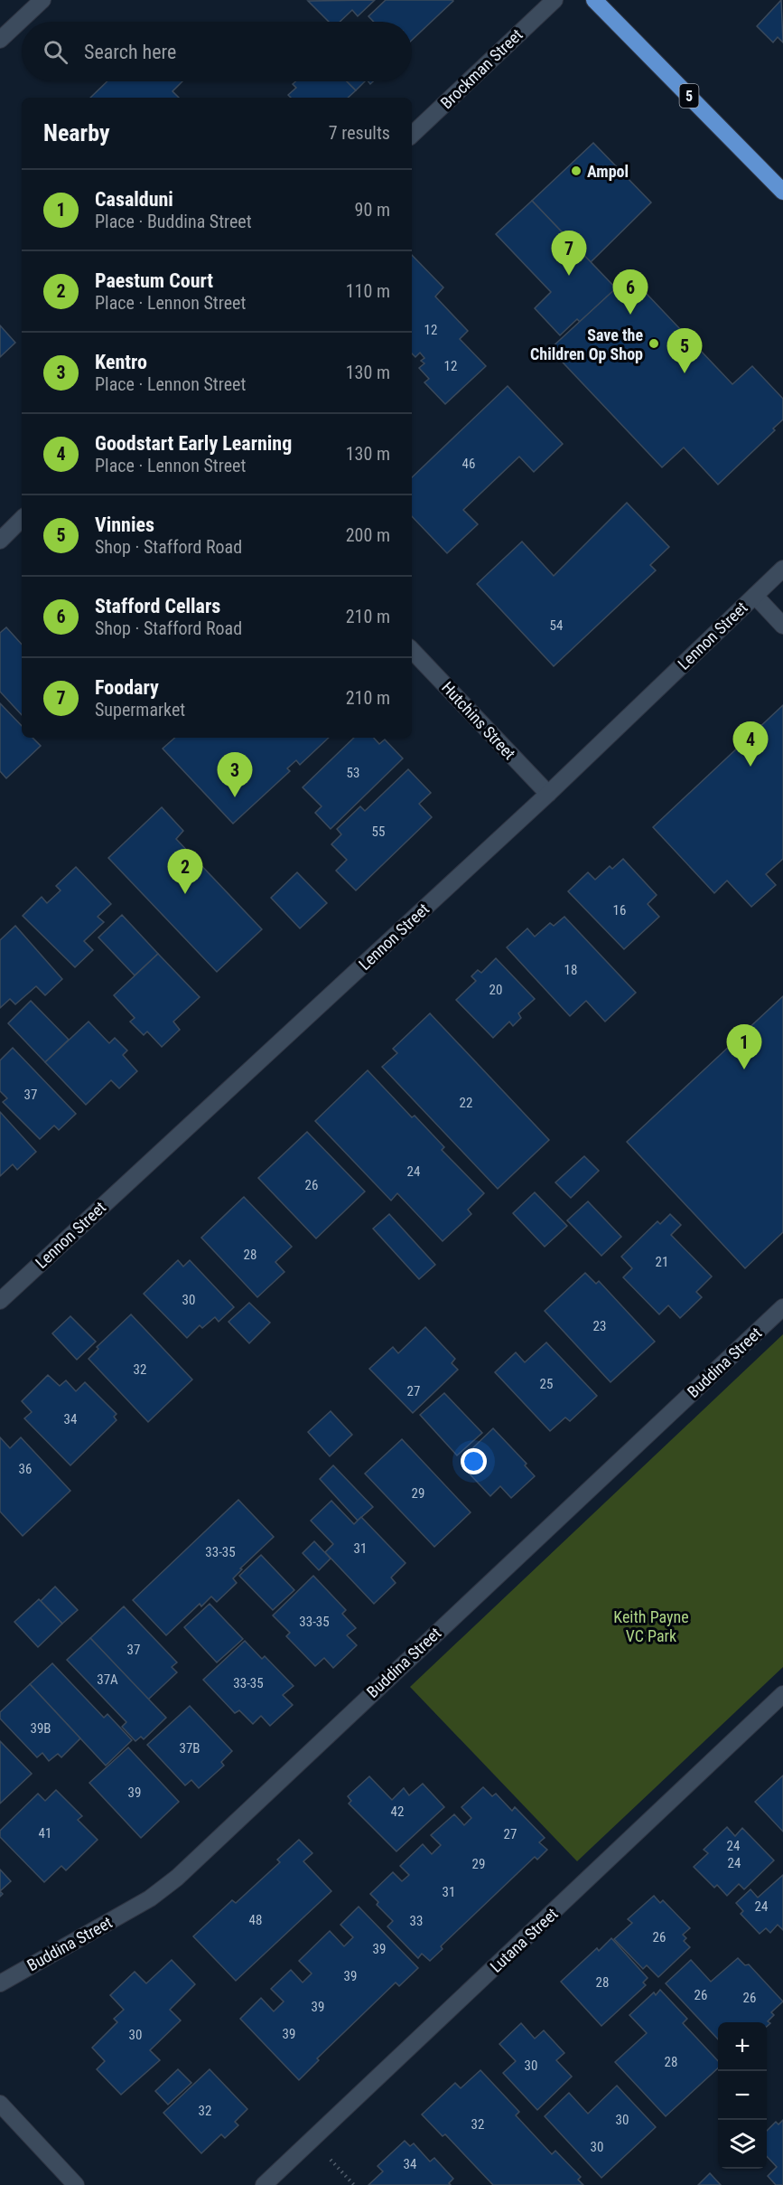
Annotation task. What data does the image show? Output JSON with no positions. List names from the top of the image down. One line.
{"streets":{"highway":["5"],"street":["Brockman Street","Lennon Street","Hutchins Street","Buddina Street","Lutana Street"]},"crossings":[["Lennon Street","Hutchins Street"]],"parks":["Keith Payne VC Park"],"places":["Ampol","Save the Children Op Shop"],"house_numbers":["12","12","46","54","53","55","16","18","20","37","22","24","26","28","21","30","23","32","25","27","34","36","29","31","33-35","33-35","37","37A","33-35","39B","37B","39","42","41","27","24","24","29","31","24","48","33","26","39","39","28","26","26","39","39","30","28","30","32","30","32","30","34"],"page":{"search":"Search here","heading":["Nearby","7 results"],"list":[{"mark":"1","name":"Casalduni","note":"Place · Buddina Street","value":"90 m"},{"mark":"2","name":"Paestum Court","note":"Place · Lennon Street","value":"110 m"},{"mark":"3","name":"Kentro","note":"Place · Lennon Street","value":"130 m"},{"mark":"4","name":"Goodstart Early Learning","note":"Place · Lennon Street","value":"130 m"},{"mark":"5","name":"Vinnies","note":"Shop · Stafford Road","value":"200 m"},{"mark":"6","name":"Stafford Cellars","note":"Shop · Stafford Road","value":"210 m"},{"mark":"7","name":"Foodary","note":"Supermarket","value":"210 m"}],"pins":["7","6","5","4","3","2","1"],"map_buttons":["+","−"]}}
